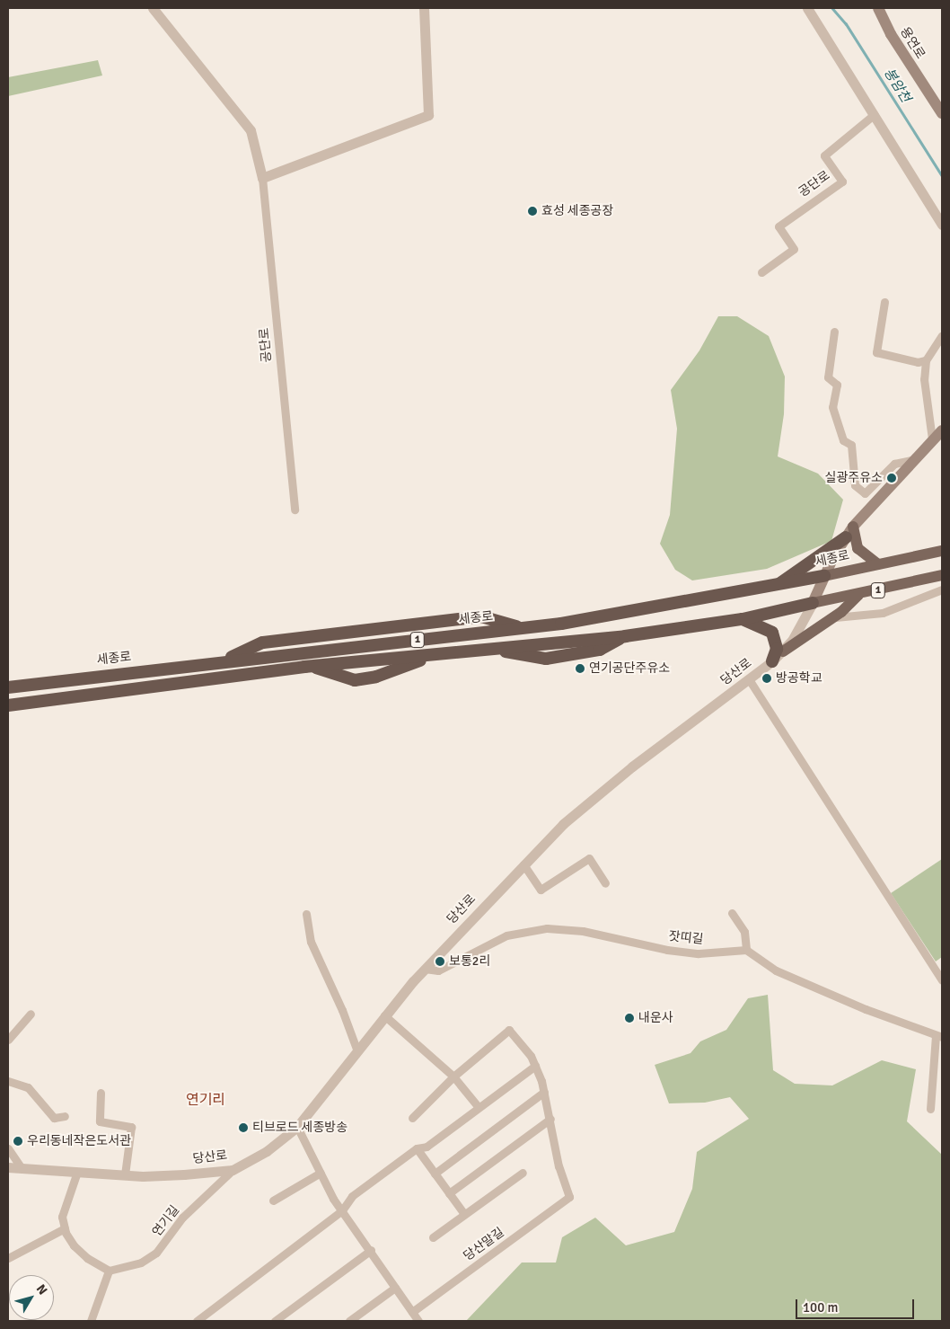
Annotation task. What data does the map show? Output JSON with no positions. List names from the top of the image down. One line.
{"streets":{"highway":["세종로","1"],"main road":["용연로","당산로"],"street":["공단로","잣띠길","연기길","당산말길"]},"crossings":[["세종로","당산로"],["1","당산로"],["당산로","잣띠길"],["당산로","연기길"]],"districts":["연기리"],"water":["봉암천"],"places":["효성 세종공장","실광주유소","연기공단주유소","방공학교","보통2리","내운사","티브로드 세종방송","우리동네작은도서관"],"scale_bar":"100 m","north":"top right"}
